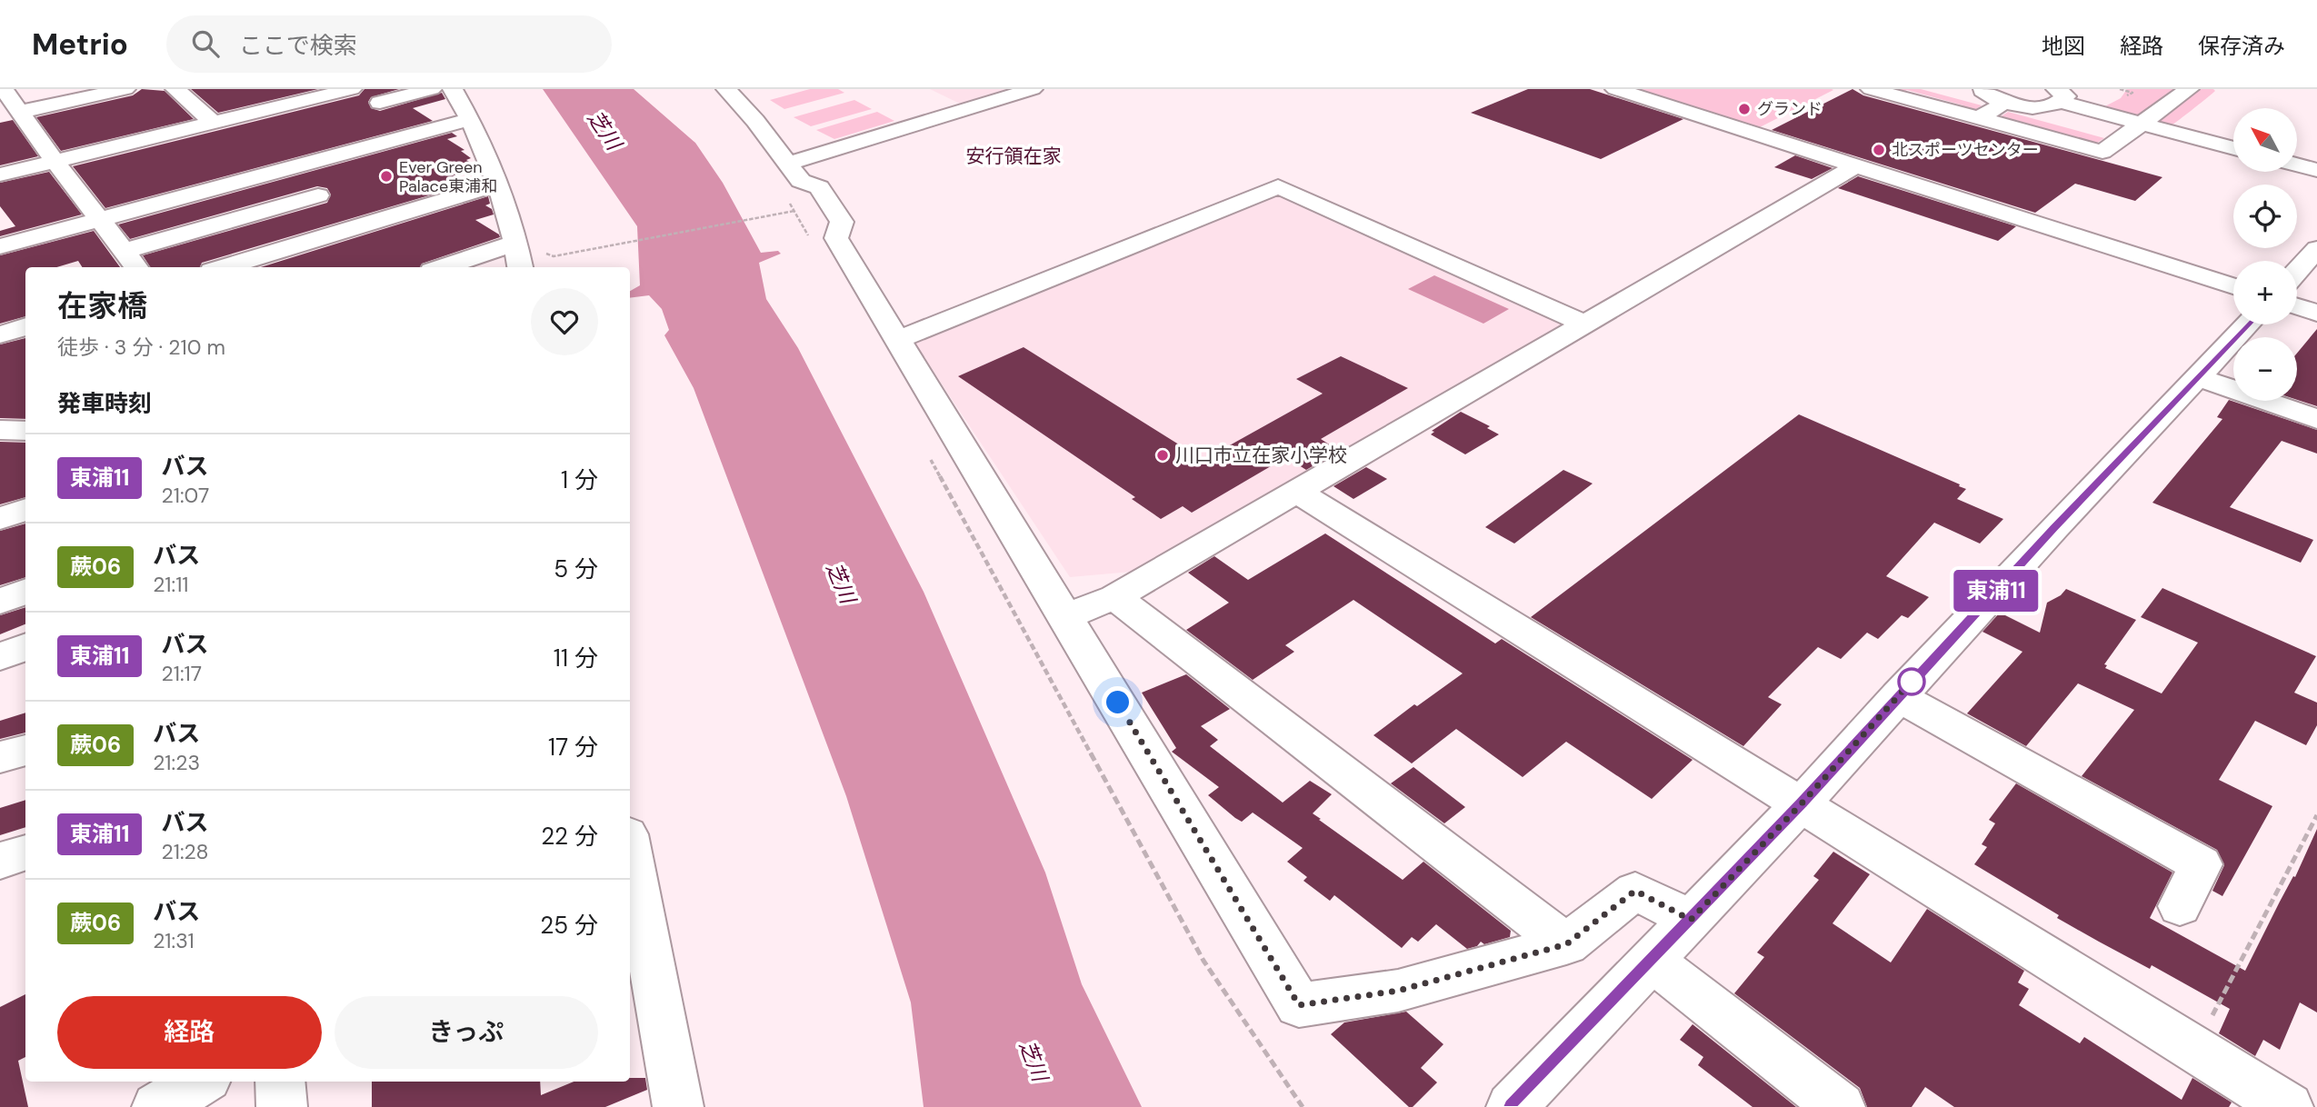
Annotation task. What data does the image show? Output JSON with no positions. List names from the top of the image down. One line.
{"districts":["安行領在家"],"water":["芝川"],"places":["グランド","北スポーツセンター","Ever Green Palace東浦和","川口市立在家小学校"],"lines":["bus line 東浦11"],"north":"top left","page":{"header":"Metrio","search":"ここで検索","nav":["地図","経路","保存済み"],"on_map":"東浦11","map_buttons":["+","−"],"heading":[["在家橋","徒歩 · 3 分 · 210 m"],"発車時刻"],"list":[{"mark":"東浦11","name":"バス","note":"21:07","value":"1 分"},{"mark":"蕨06","name":"バス","note":"21:11","value":"5 分"},{"mark":"東浦11","name":"バス","note":"21:17","value":"11 分"},{"mark":"蕨06","name":"バス","note":"21:23","value":"17 分"},{"mark":"東浦11","name":"バス","note":"21:28","value":"22 分"},{"mark":"蕨06","name":"バス","note":"21:31","value":"25 分"}],"buttons":["経路","きっぷ"]}}
